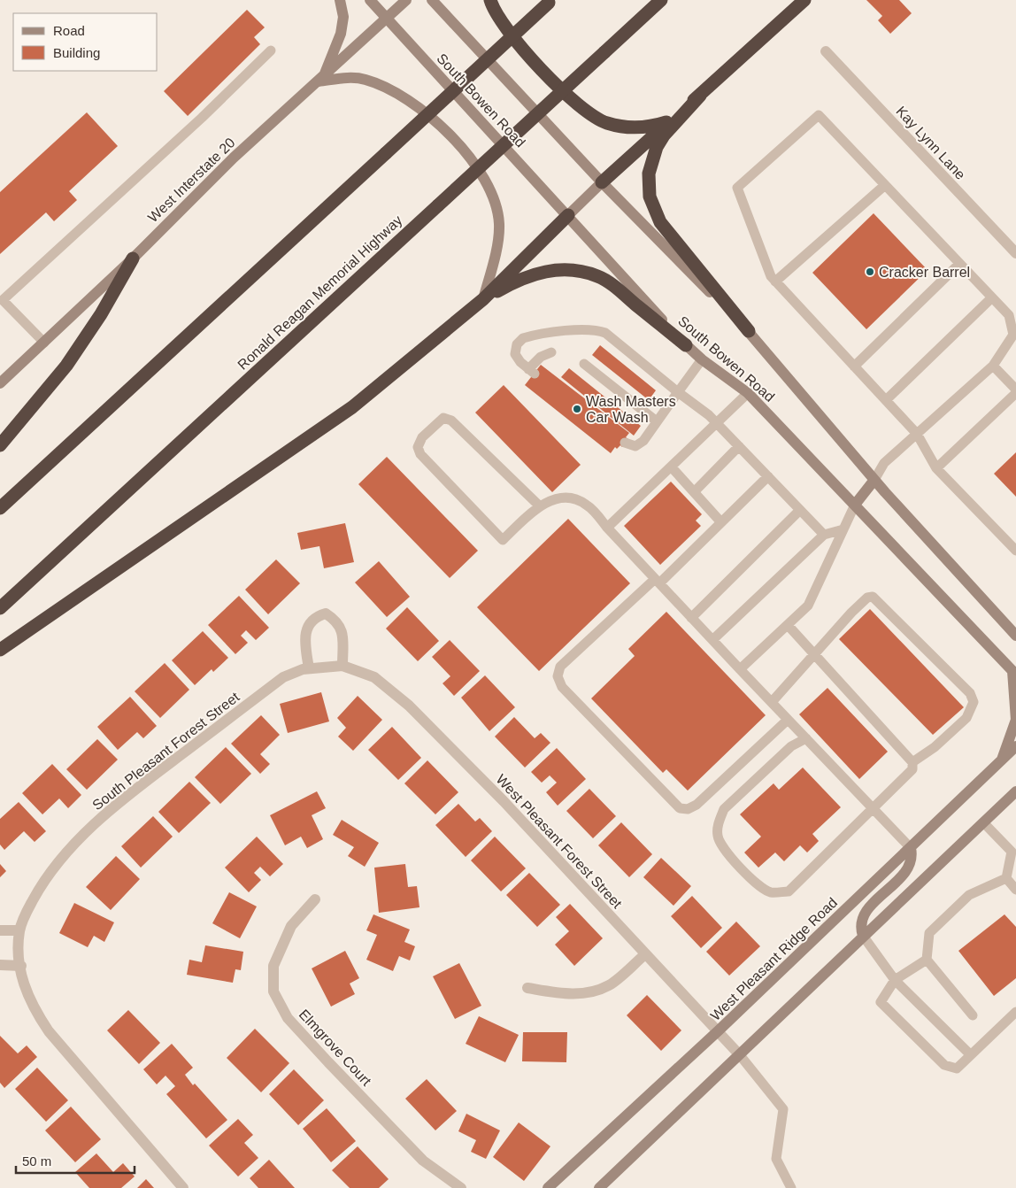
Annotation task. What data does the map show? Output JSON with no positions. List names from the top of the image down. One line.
{"streets":{"highway":["Ronald Reagan Memorial Highway"],"main road":["South Bowen Road","West Interstate 20","West Pleasant Ridge Road"],"street":["Kay Lynn Lane","South Pleasant Forest Street","West Pleasant Forest Street","Elmgrove Court"]},"crossings":[["South Bowen Road","West Interstate 20"],["South Pleasant Forest Street","West Pleasant Forest Street"],["West Pleasant Forest Street","West Pleasant Ridge Road"]],"places":["Cracker Barrel","Wash Masters Car Wash"],"legend":["Road","Building"],"scale_bar":"50 m"}
